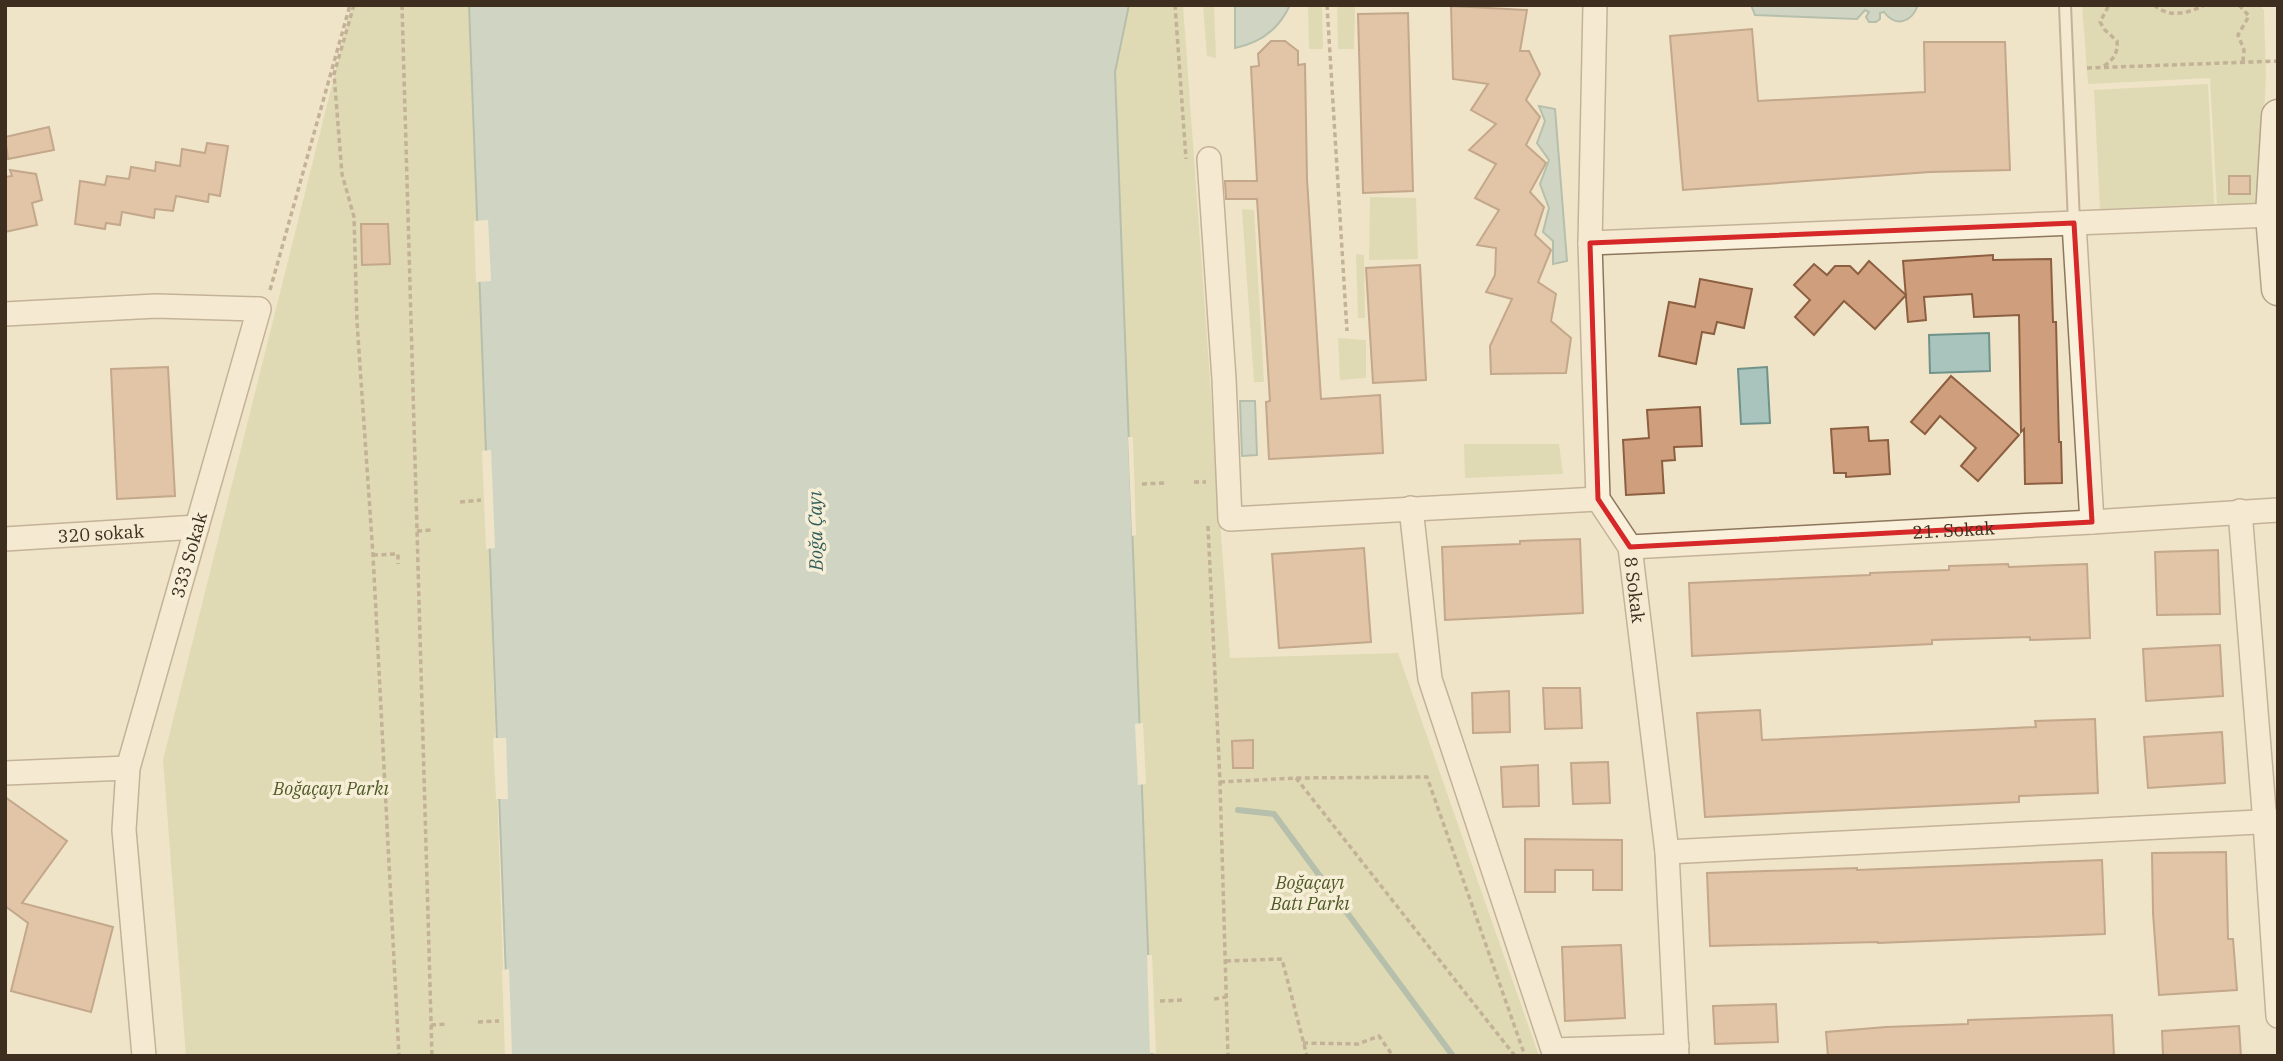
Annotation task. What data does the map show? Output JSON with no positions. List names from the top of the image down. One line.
{"streets":{"street":["21. Sokak","320 sokak","333 Sokak","8 Sokak"]},"crossings":[["21. Sokak","8 Sokak"],["320 sokak","333 Sokak"]],"water":["Boğa Çayı"],"parks":["Boğaçayı Parkı","Boğaçayı Batı Parkı"]}
